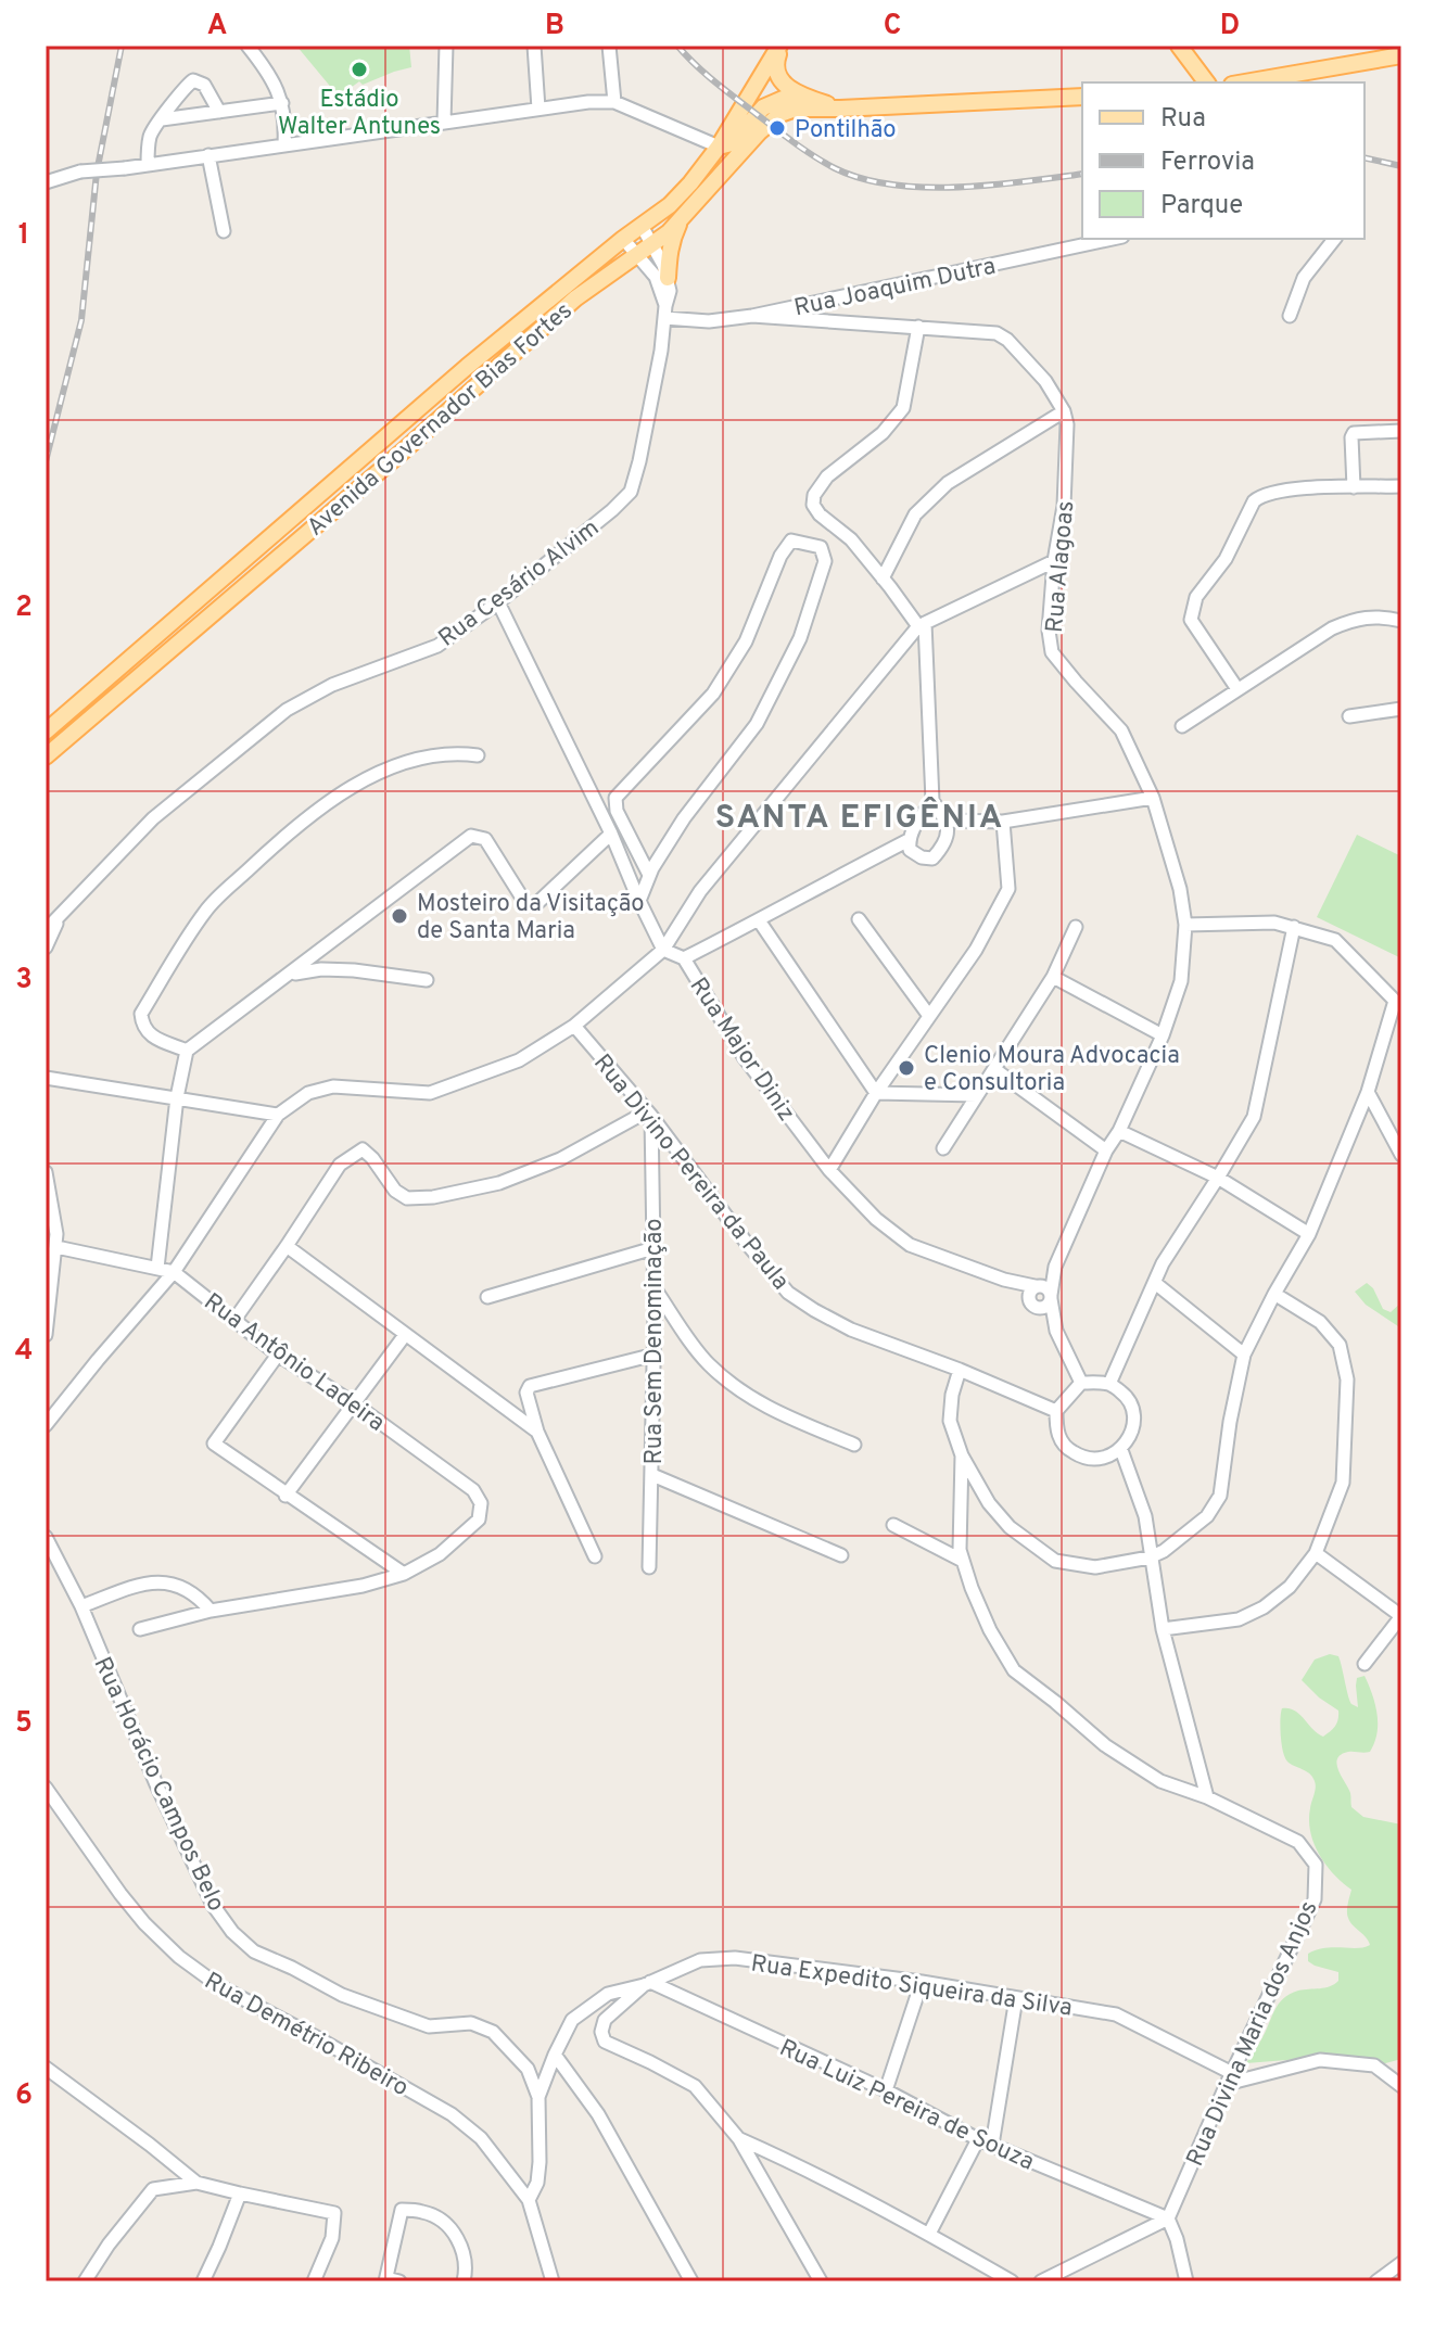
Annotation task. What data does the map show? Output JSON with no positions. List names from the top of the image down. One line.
{"streets":{"main road":["Avenida Governador Bias Fortes"],"street":["Rua Joaquim Dutra","Rua Alagoas","Rua Cesário Alvim","Rua Major Diniz","Rua Divino Pereira da Paula","Rua Sem Denominação","Rua Antônio Ladeira","Rua Horácio Campos Belo","Rua Expedito Siqueira da Silva","Rua Demétrio Ribeiro","Rua Divina Maria dos Anjos","Rua Luiz Pereira de Souza"]},"crossings":[["Rua Joaquim Dutra","Rua Alagoas"],["Rua Joaquim Dutra","Rua Cesário Alvim"],["Rua Alagoas","Rua Major Diniz"],["Rua Alagoas","Rua Divino Pereira da Paula"],["Rua Divino Pereira da Paula","Rua Sem Denominação"],["Rua Horácio Campos Belo","Rua Expedito Siqueira da Silva"],["Rua Horácio Campos Belo","Rua Demétrio Ribeiro"],["Rua Expedito Siqueira da Silva","Rua Divina Maria dos Anjos"],["Rua Expedito Siqueira da Silva","Rua Luiz Pereira de Souza"],["Rua Divina Maria dos Anjos","Rua Luiz Pereira de Souza"]],"districts":["SANTA EFIGÊNIA"],"places":["Estádio Walter Antunes","Pontilhão","Mosteiro da Visitação de Santa Maria","Clenio Moura Advocacia e Consultoria"],"legend":["Rua","Ferrovia","Parque"],"grid":{"columns":["A","B","C","D"],"rows":["1","2","3","4","5","6"]}}
